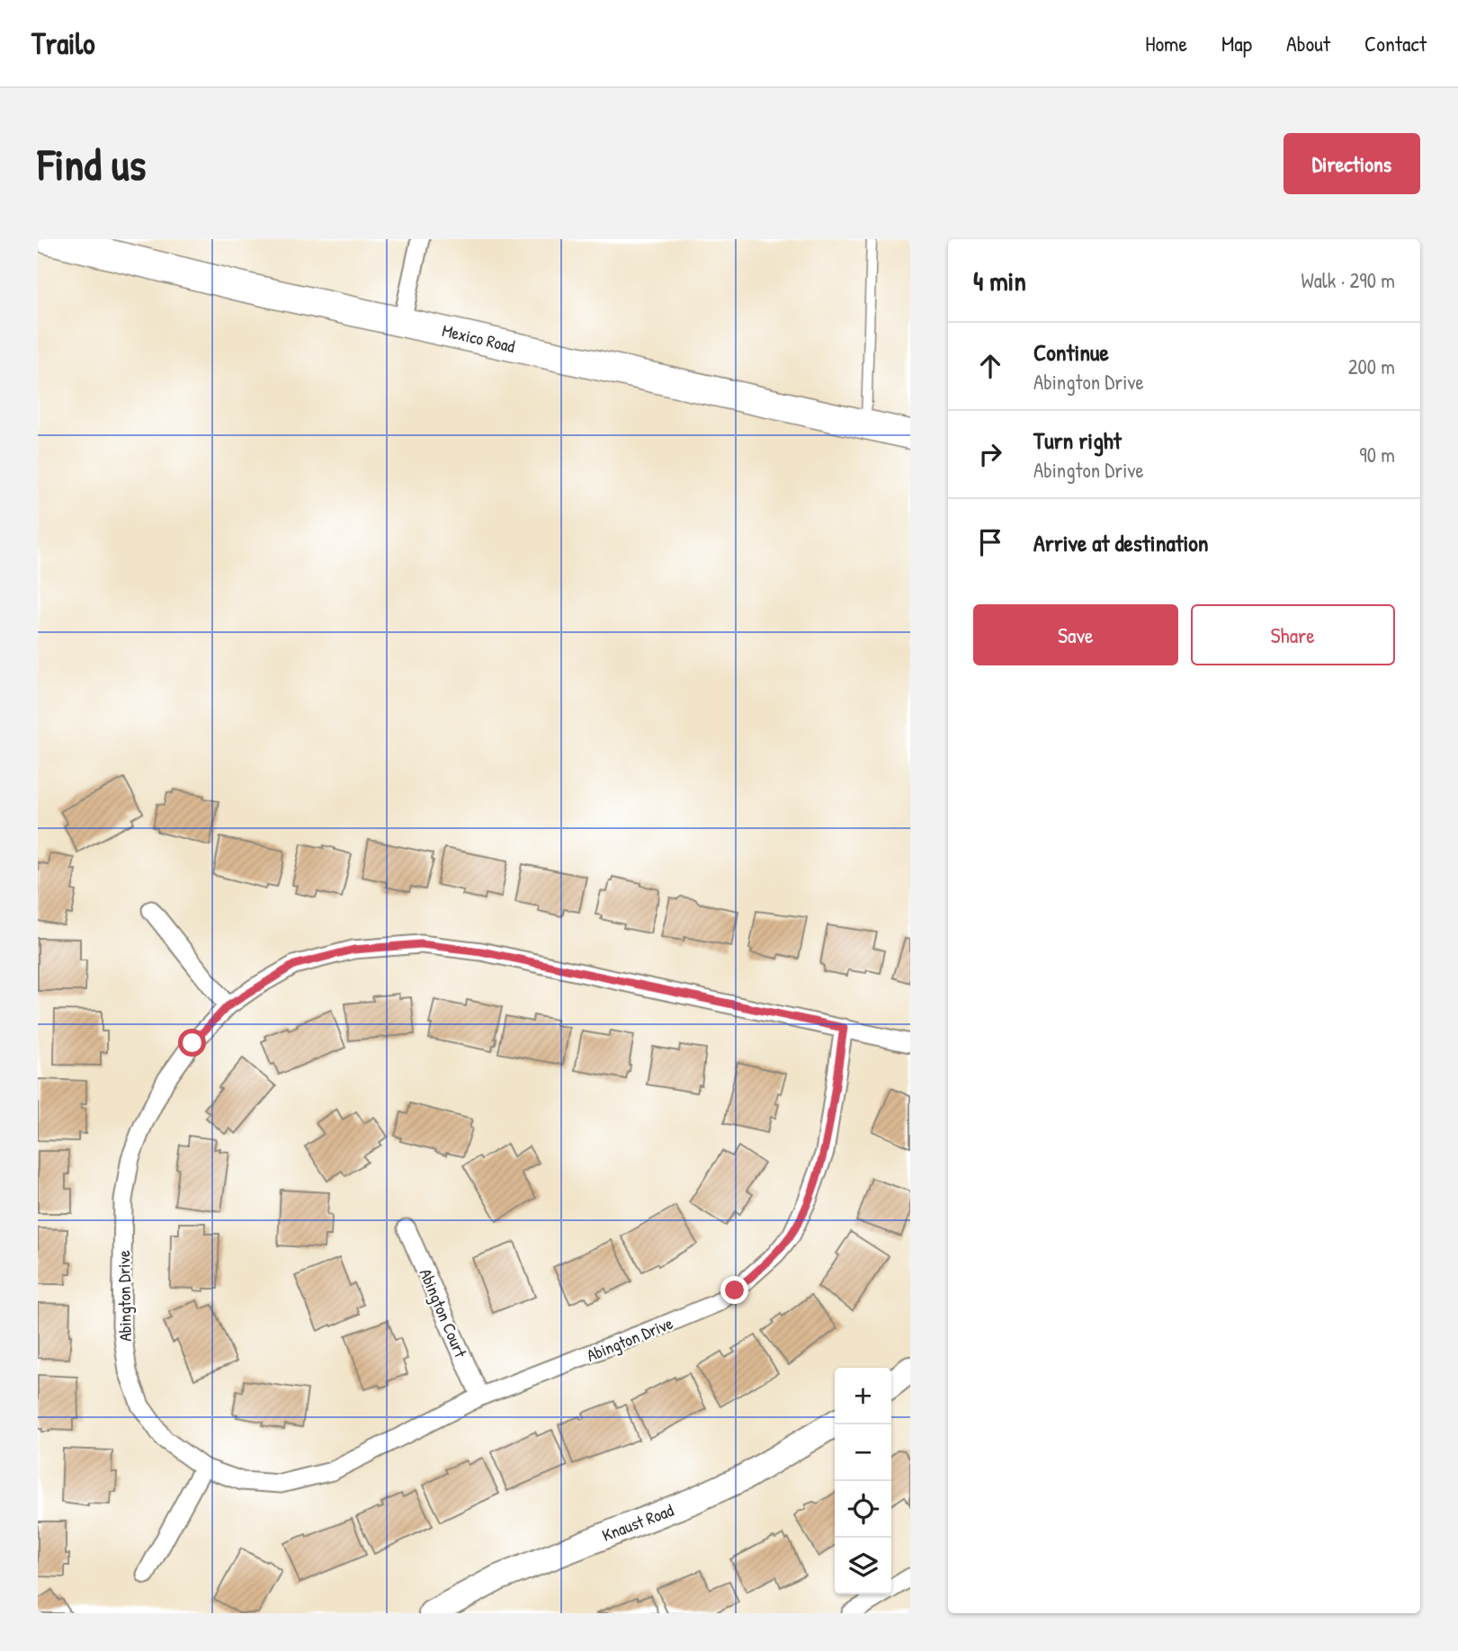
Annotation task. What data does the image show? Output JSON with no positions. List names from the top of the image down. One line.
{"streets":{"main road":["Mexico Road","Knaust Road"],"street":["Abington Drive","Abington Court"]},"crossings":[["Abington Drive","Abington Court"]],"page":{"header":"Trailo","nav":["Home","Map","About","Contact"],"buttons":["Directions",["Save","Share"]],"title":"Find us","heading":["4 min","Walk · 290 m"],"list":[["Continue","Abington Drive","200 m"],["Turn right","Abington Drive","90 m"],"Arrive at destination"],"map_buttons":["+","−"]}}
